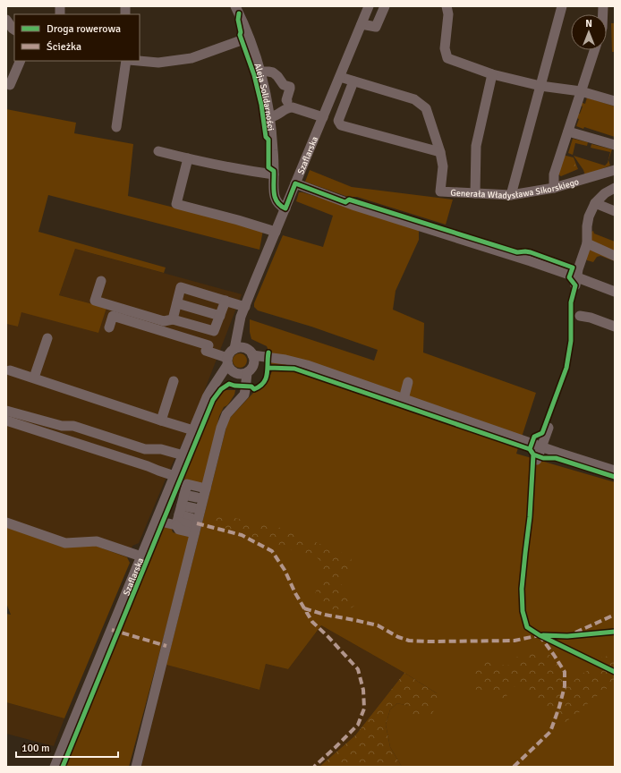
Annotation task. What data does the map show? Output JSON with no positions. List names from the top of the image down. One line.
{"streets":{"street":["Aleja Solidarności","Szaflarska","Generała Władysława Sikorskiego"]},"crossings":[["Aleja Solidarności","Szaflarska"],["Szaflarska","Generała Władysława Sikorskiego"]],"legend":["Droga rowerowa","Ścieżka"],"scale_bar":"100 m","north":"top"}
